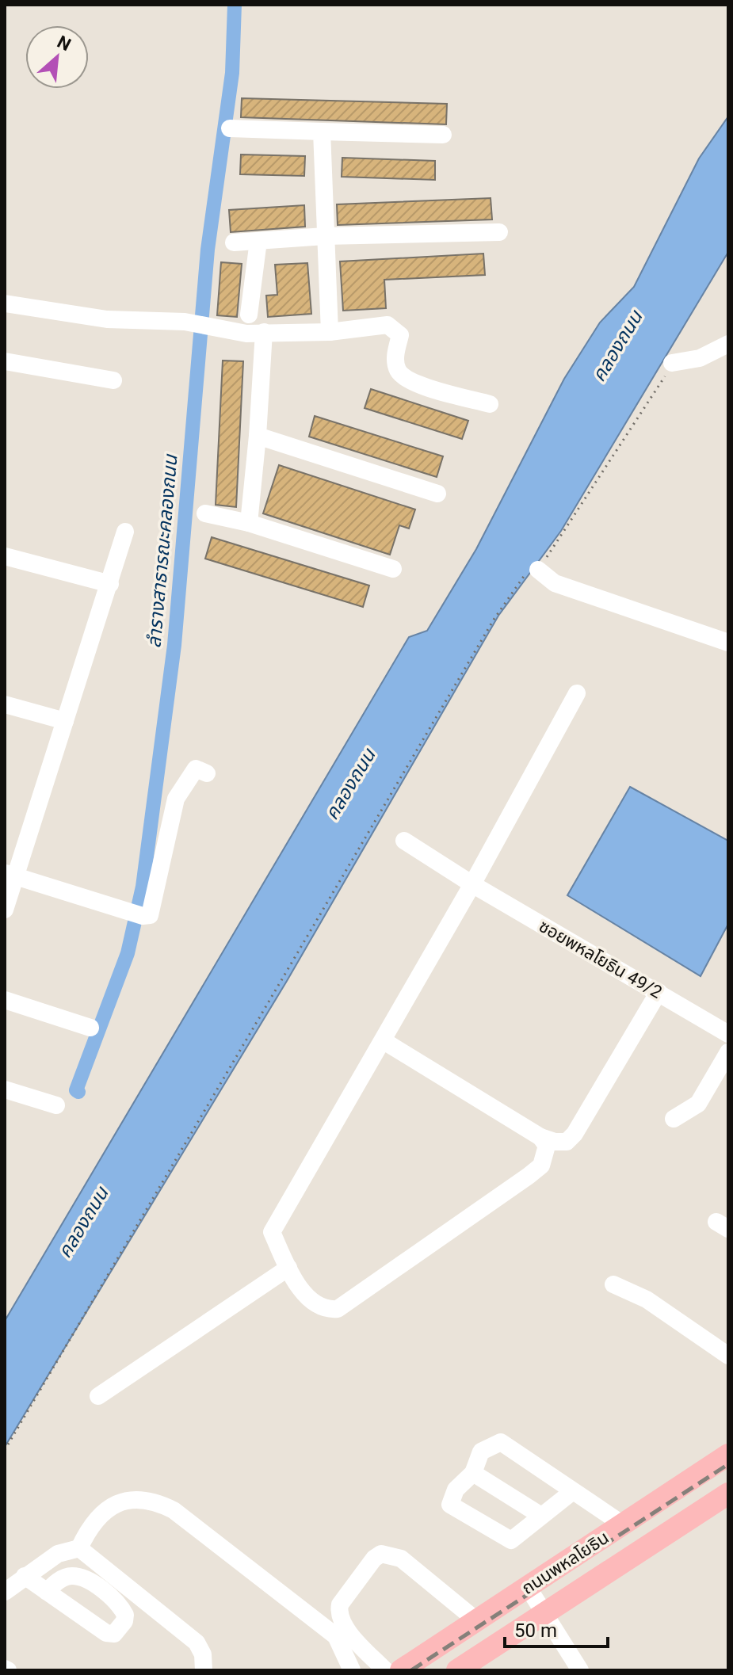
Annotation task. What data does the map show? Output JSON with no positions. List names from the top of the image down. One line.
{"streets":{"main road":["ถนนพหลโยธิน"],"street":["ซอยพหลโยธิน 49/2"]},"water":["คลองถนน","ลำรางสาธารณะคลองถนน"],"scale_bar":"50 m","north":"top right"}
